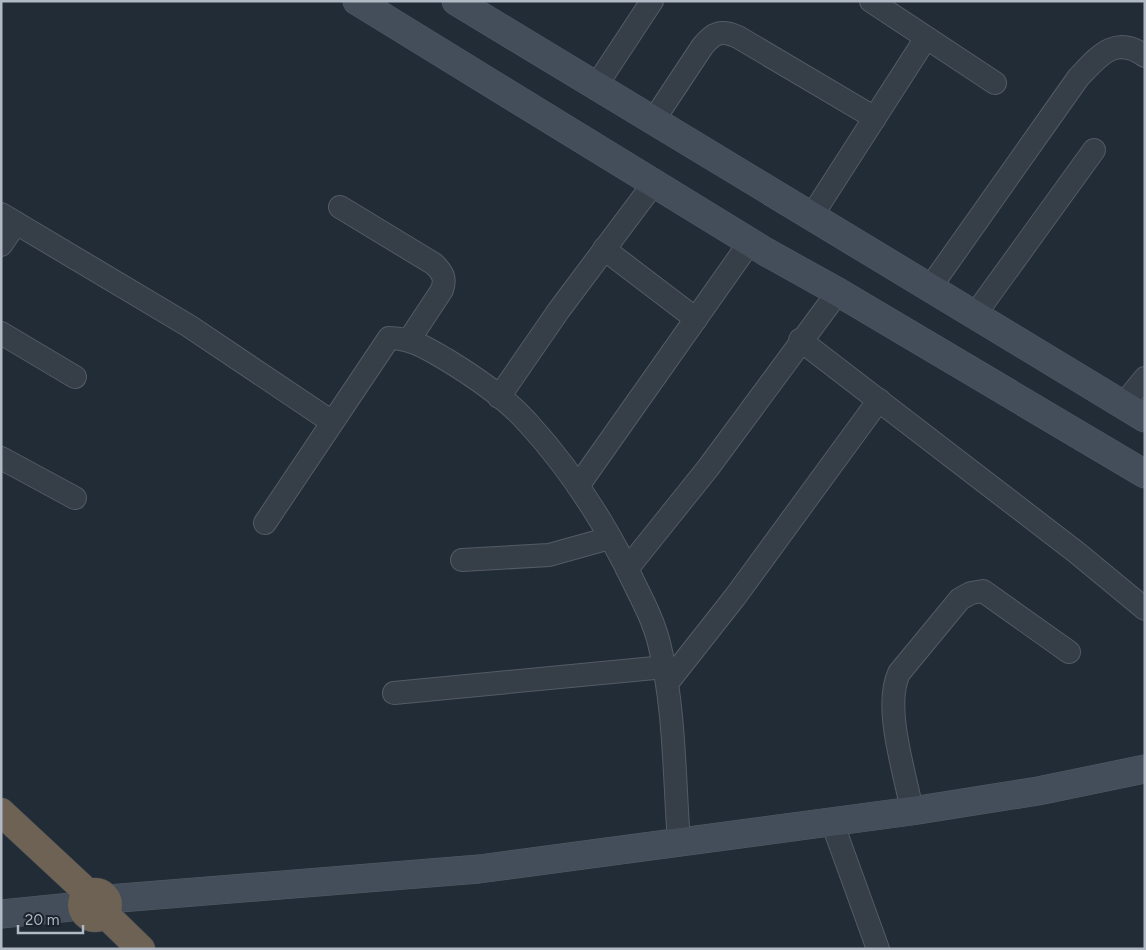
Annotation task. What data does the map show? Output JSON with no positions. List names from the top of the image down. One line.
{"scale_bar":"20 m"}
